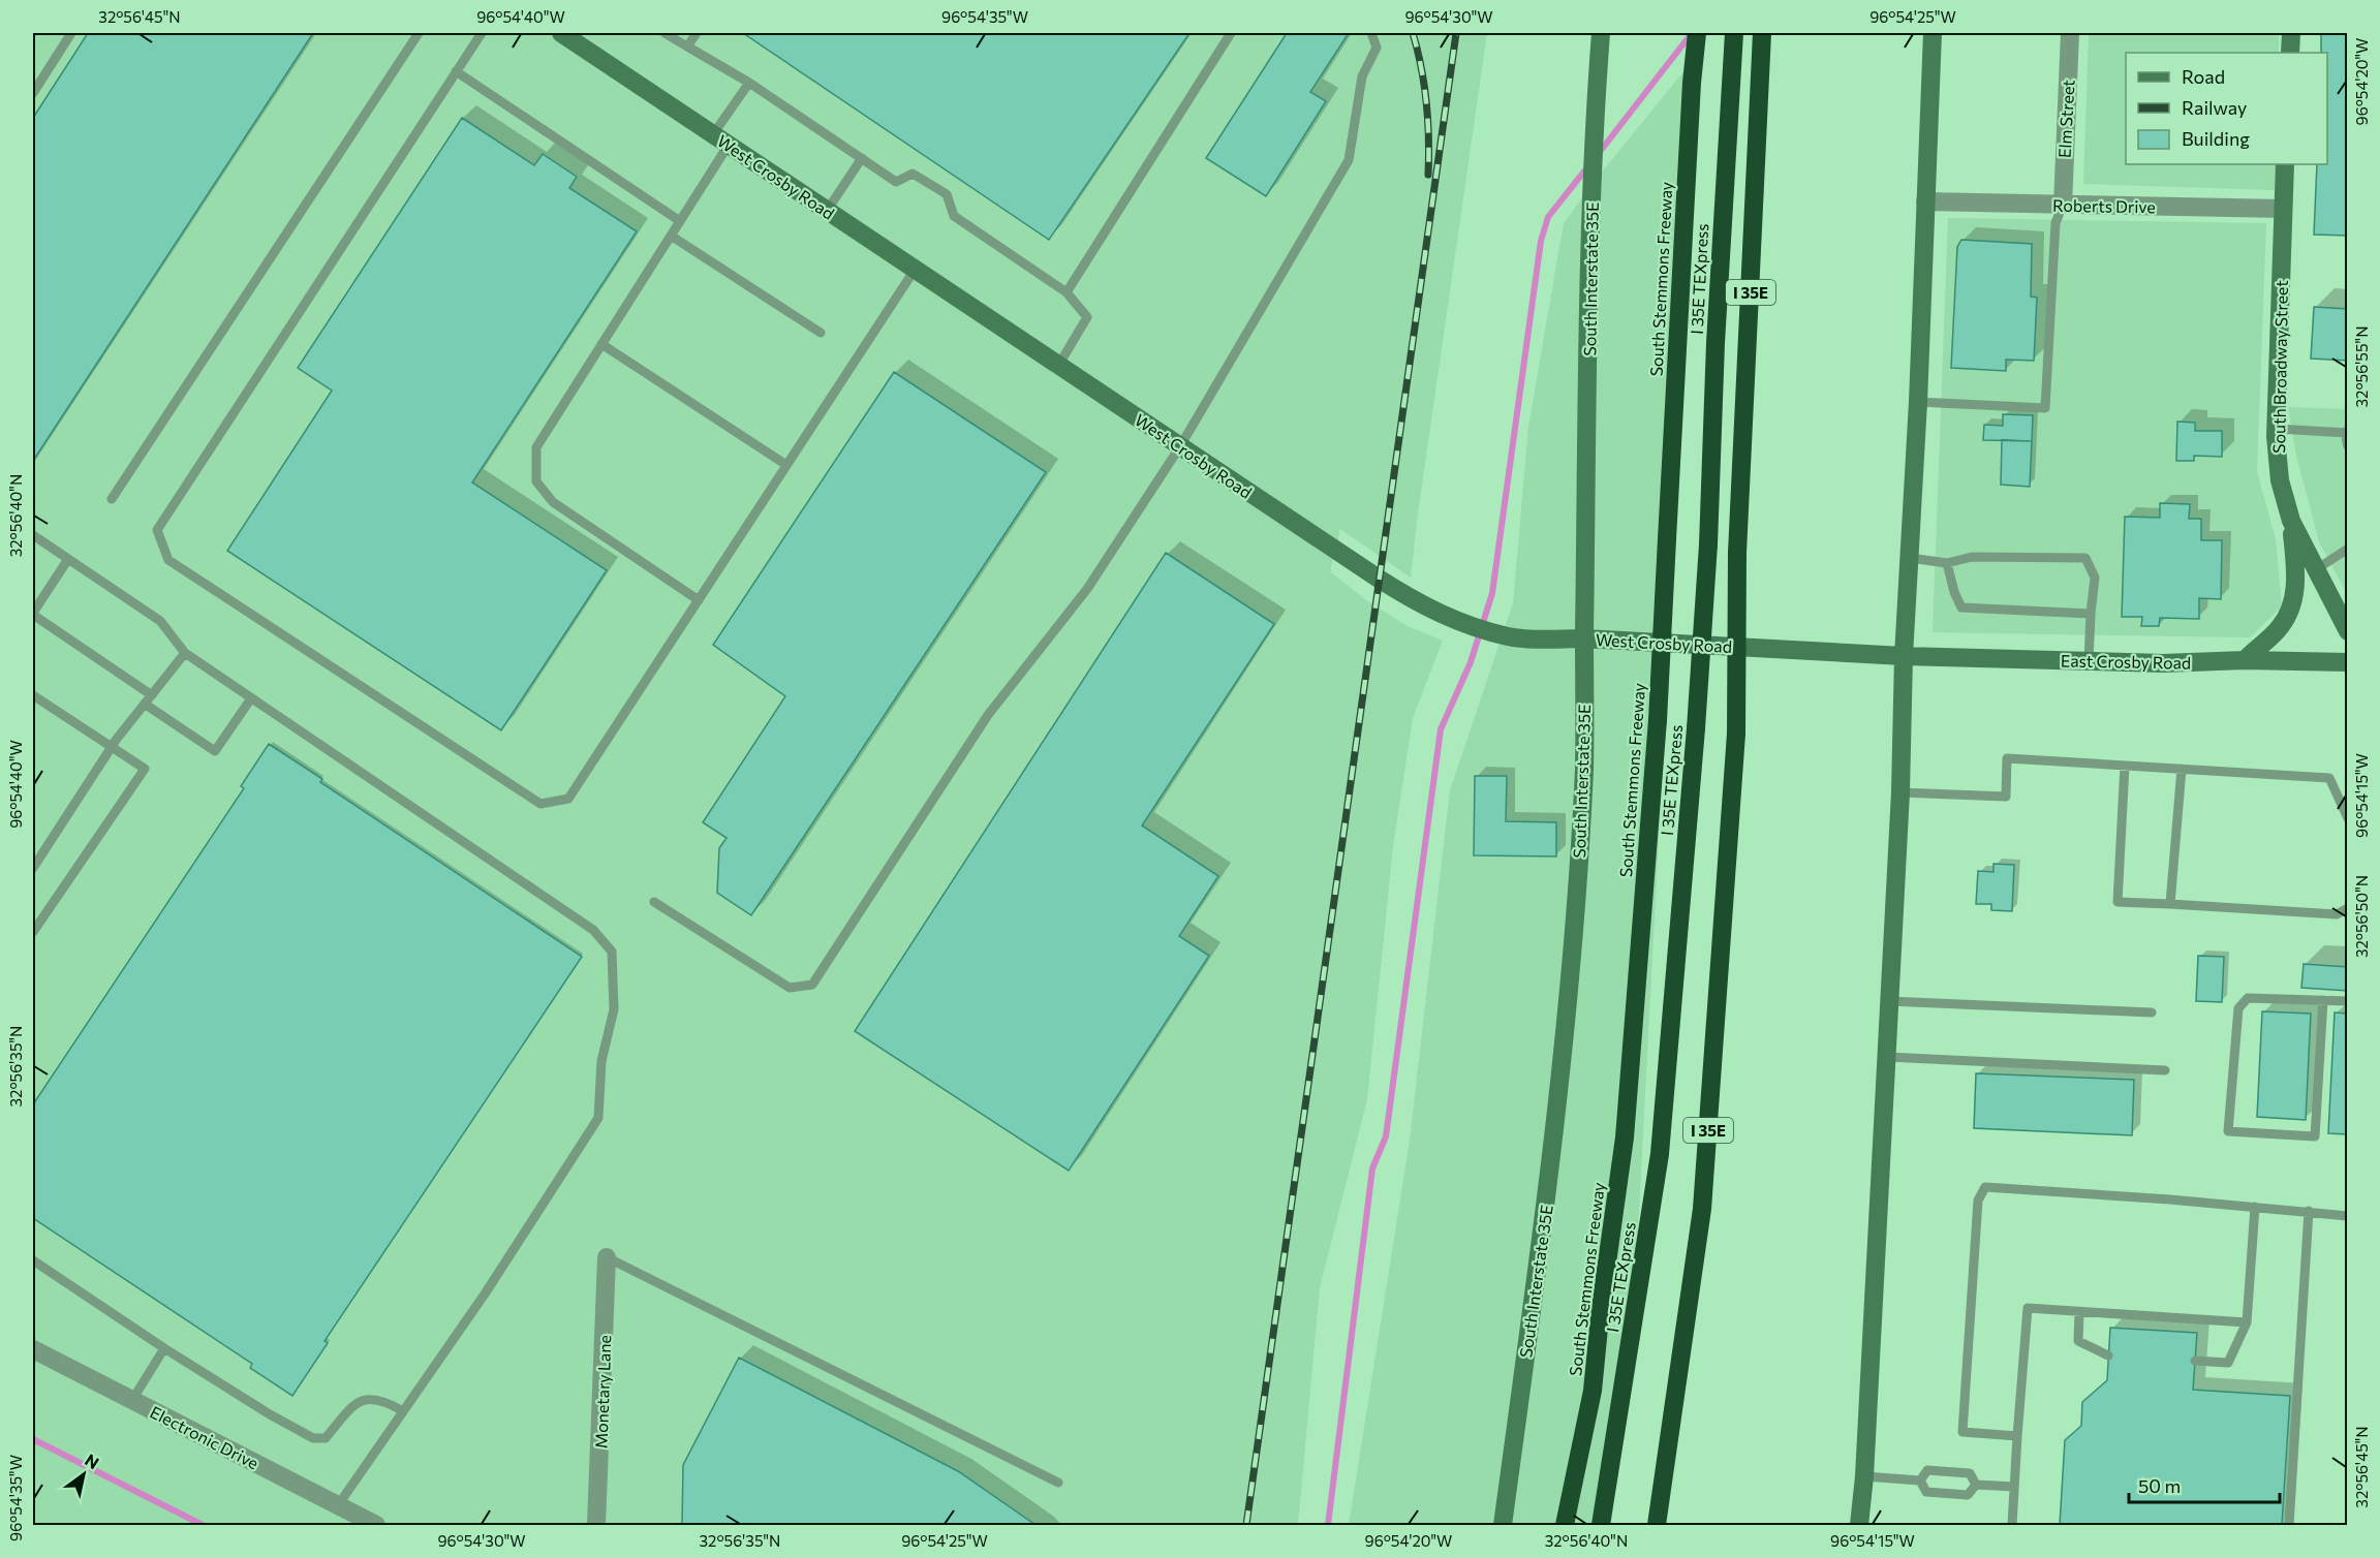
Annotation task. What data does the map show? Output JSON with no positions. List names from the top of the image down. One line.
{"streets":{"highway":["South Stemmons Freeway","I 35E TEXpress","I 35E"],"main road":["West Crosby Road","South Interstate 35E","South Broadway Street","East Crosby Road"],"street":["Elm Street","Roberts Drive","Monetary Lane","Electronic Drive"]},"crossings":[["Elm Street","Roberts Drive"],["West Crosby Road","South Interstate 35E"],["West Crosby Road","East Crosby Road"],["Roberts Drive","South Broadway Street"]],"legend":["Road","Railway","Building"],"scale_bar":"50 m","north":"top right","coordinates":["32°56'45\"N","96°54'40\"W","96°54'35\"W","96°54'30\"W","96°54'25\"W","96°54'20\"W","32°56'55\"N","32°56'40\"N","96°54'15\"W","32°56'50\"N","32°56'35\"N"]}
